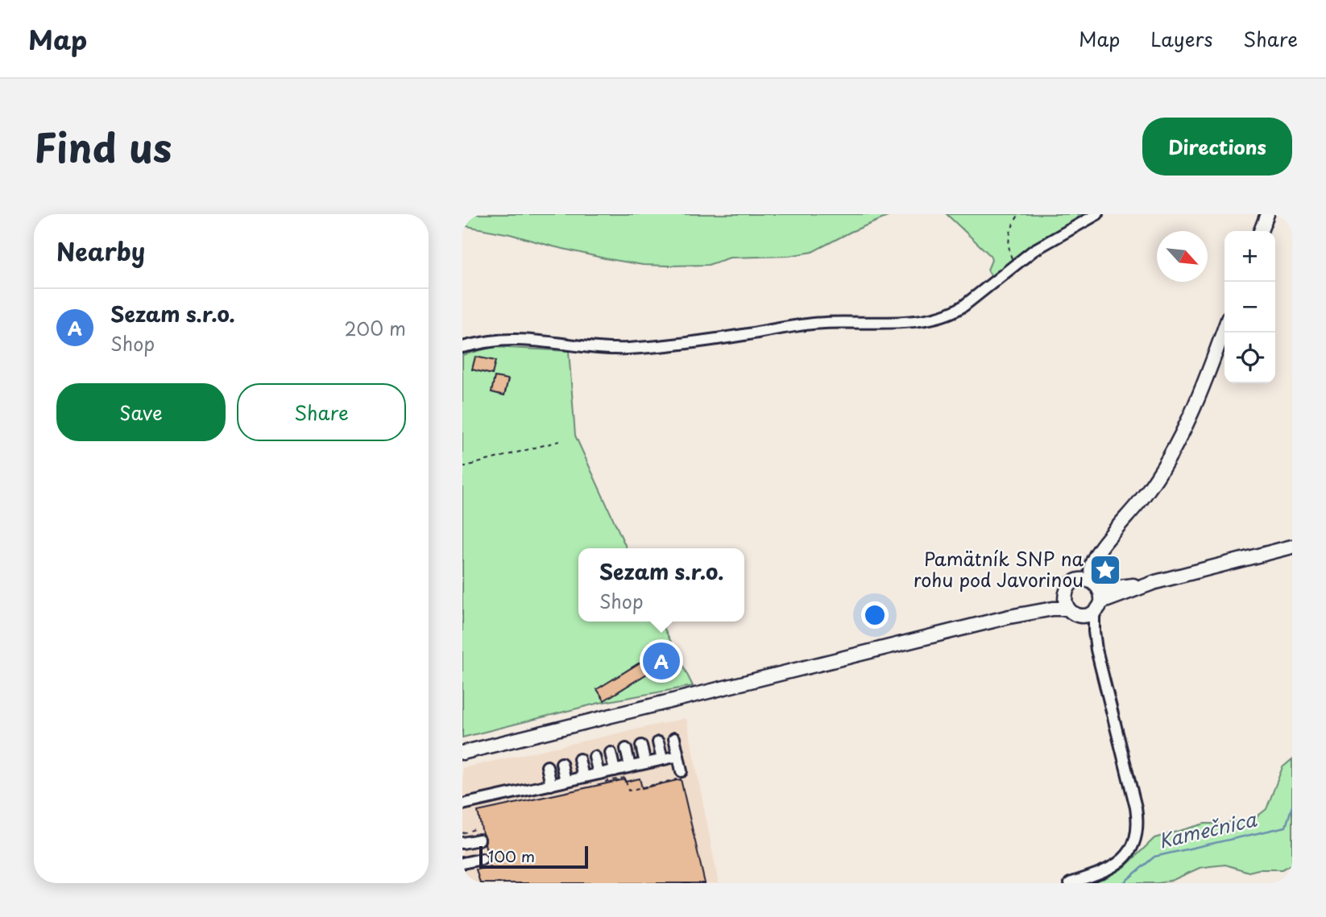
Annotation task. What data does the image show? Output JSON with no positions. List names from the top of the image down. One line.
{"water":["Kamečnica"],"places":{"place":["Pamätník SNP na rohu pod Javorinou"]},"scale_bar":"100 m","north":"bottom right","page":{"header":"Map","nav":["Map","Layers","Share"],"title":"Find us","buttons":["Directions",["Save","Share"]],"heading":"Nearby","map_buttons":["+","−"],"list":[{"mark":"A","name":"Sezam s.r.o.","note":"Shop","value":"200 m"}],"popup":["Sezam s.r.o.","Shop"],"pins":"A","scale":"100 m"}}
